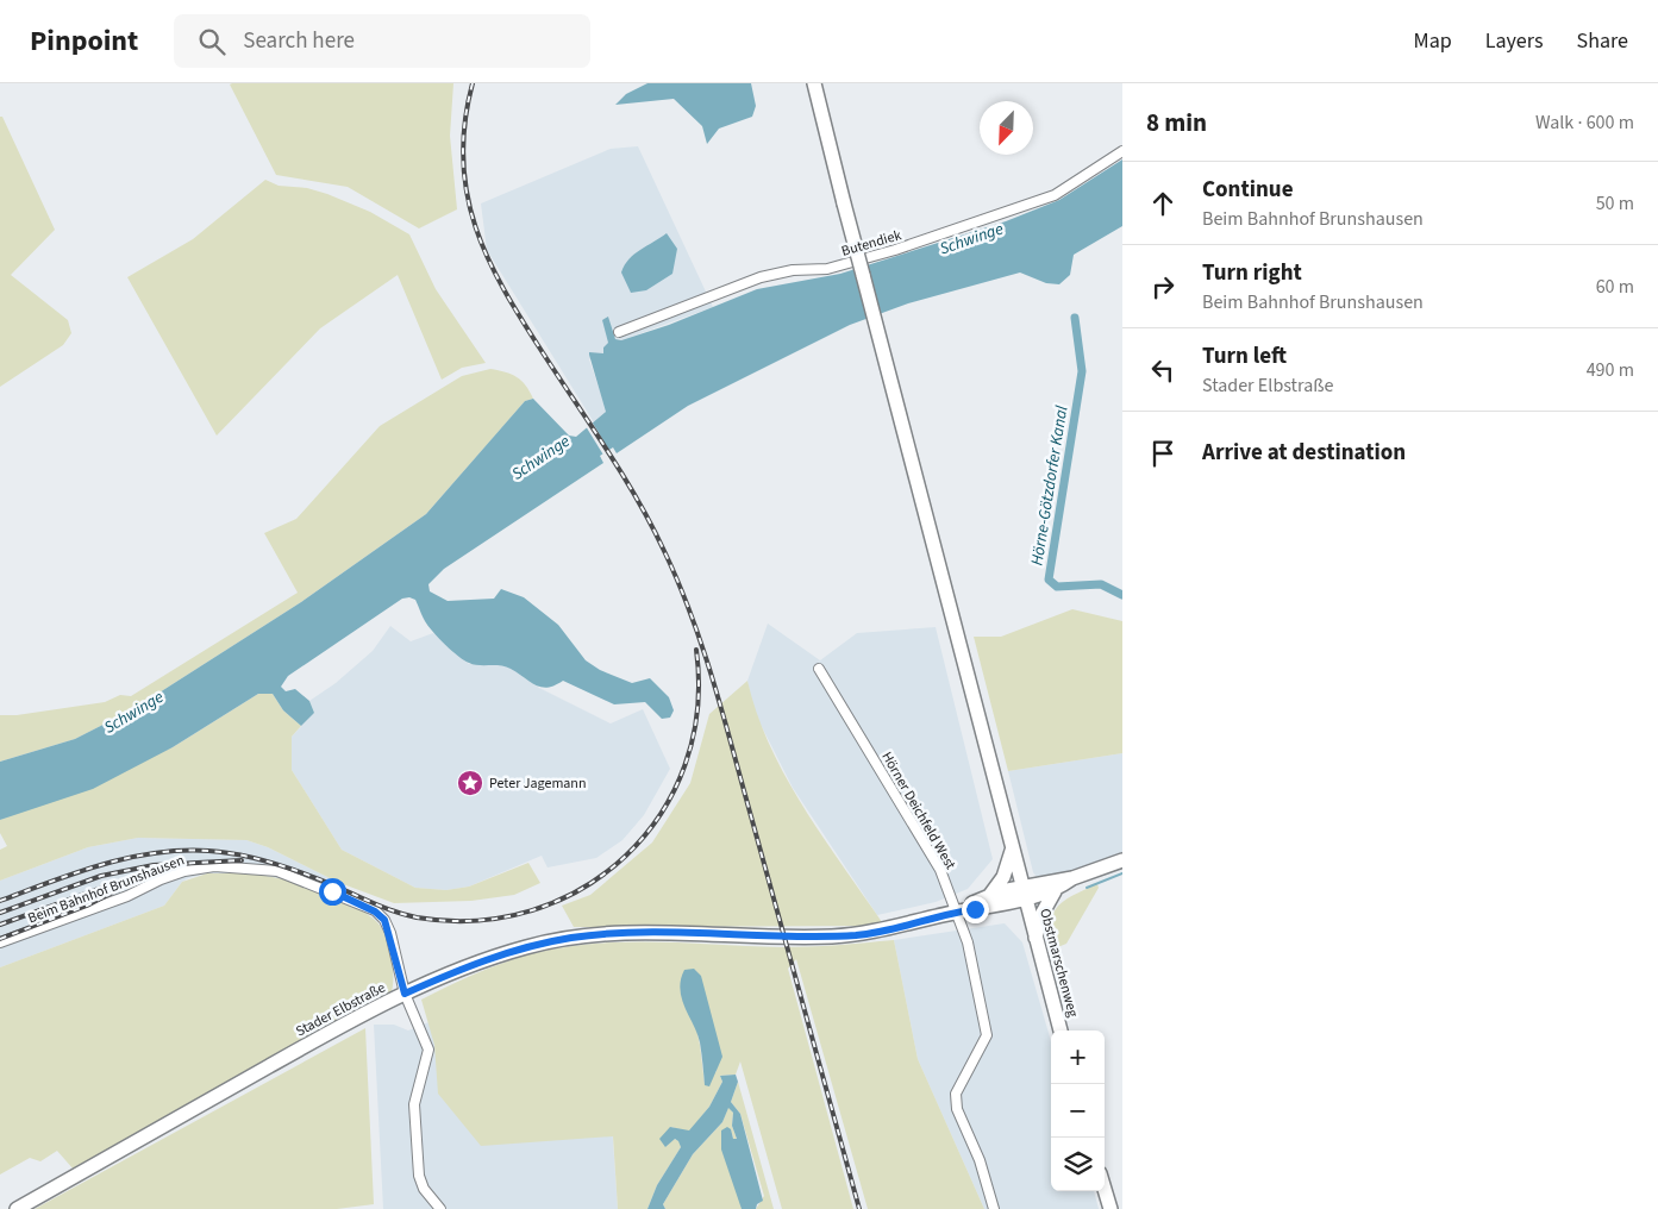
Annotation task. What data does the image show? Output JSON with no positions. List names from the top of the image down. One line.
{"streets":{"main road":["Obstmarschenweg","Stader Elbstraße"],"street":["Butendiek","Hörner Deichfeld West","Beim Bahnhof Brunshausen"]},"crossings":[["Hörner Deichfeld West","Stader Elbstraße"],["Beim Bahnhof Brunshausen","Stader Elbstraße"],["Obstmarschenweg","Stader Elbstraße"]],"water":["Schwinge","Hörne-Götzdorfer Kanal"],"places":{"place":["Peter Jagemann"]},"north":"bottom left","page":{"header":"Pinpoint","search":"Search here","nav":["Map","Layers","Share"],"heading":["8 min","Walk · 600 m"],"list":[["Continue","Beim Bahnhof Brunshausen","50 m"],["Turn right","Beim Bahnhof Brunshausen","60 m"],["Turn left","Stader Elbstraße","490 m"],"Arrive at destination"],"map_buttons":["+","−"]}}
